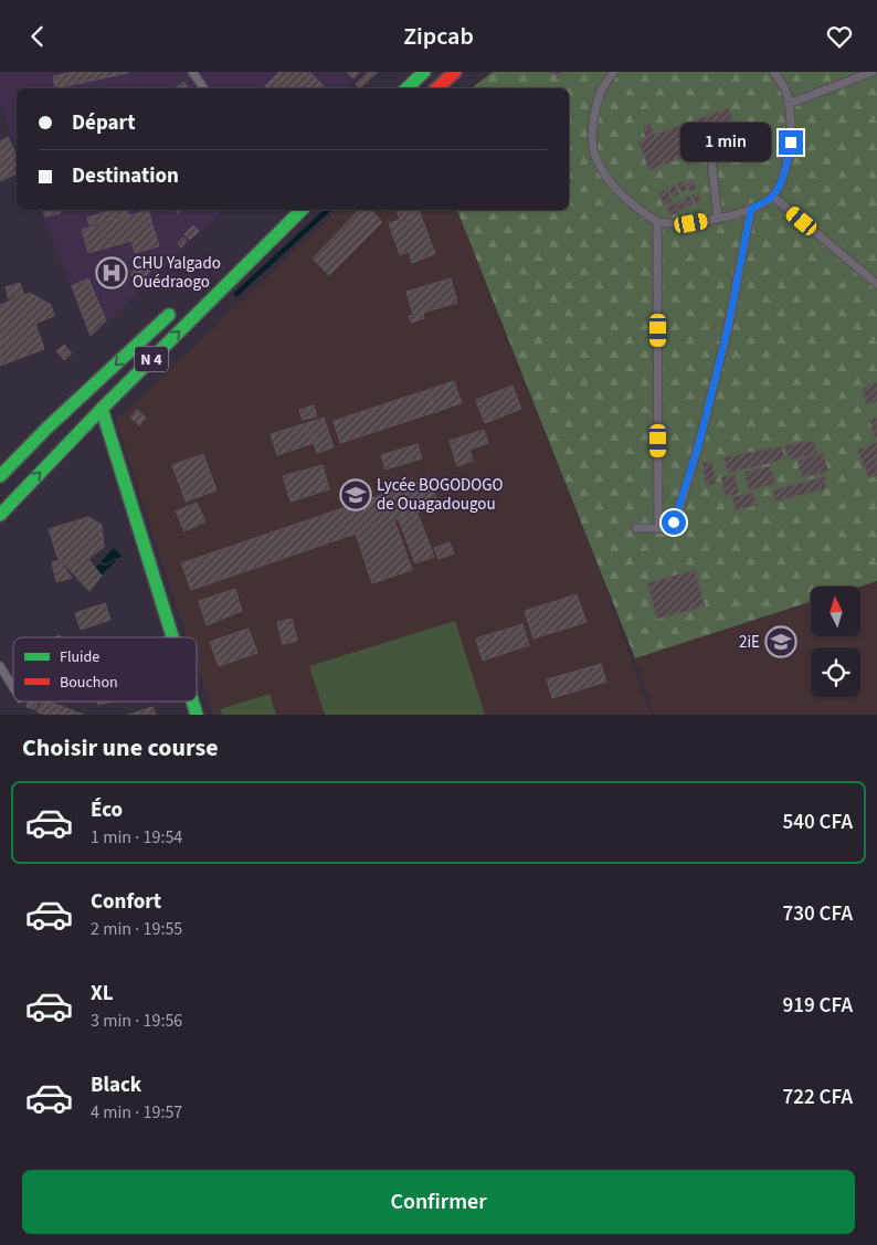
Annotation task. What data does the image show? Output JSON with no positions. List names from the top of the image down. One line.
{"streets":{"main road":["N 4"]},"places":{"hospital":["CHU Yalgado Ouédraogo"],"school or university":["Lycée BOGODOGO de Ouagadougou","2iE"]},"legend":["Fluide","Bouchon"],"north":"top","page":{"header":"Zipcab","banner":["Départ","Destination"],"bubble":"1 min","heading":"Choisir une course","list":[{"name":"Éco","note":"1 min · 19:54","value":"540 CFA"},{"name":"Confort","note":"2 min · 19:55","value":"730 CFA"},{"name":"XL","note":"3 min · 19:56","value":"919 CFA"},{"name":"Black","note":"4 min · 19:57","value":"722 CFA"}],"buttons":"Confirmer"}}
